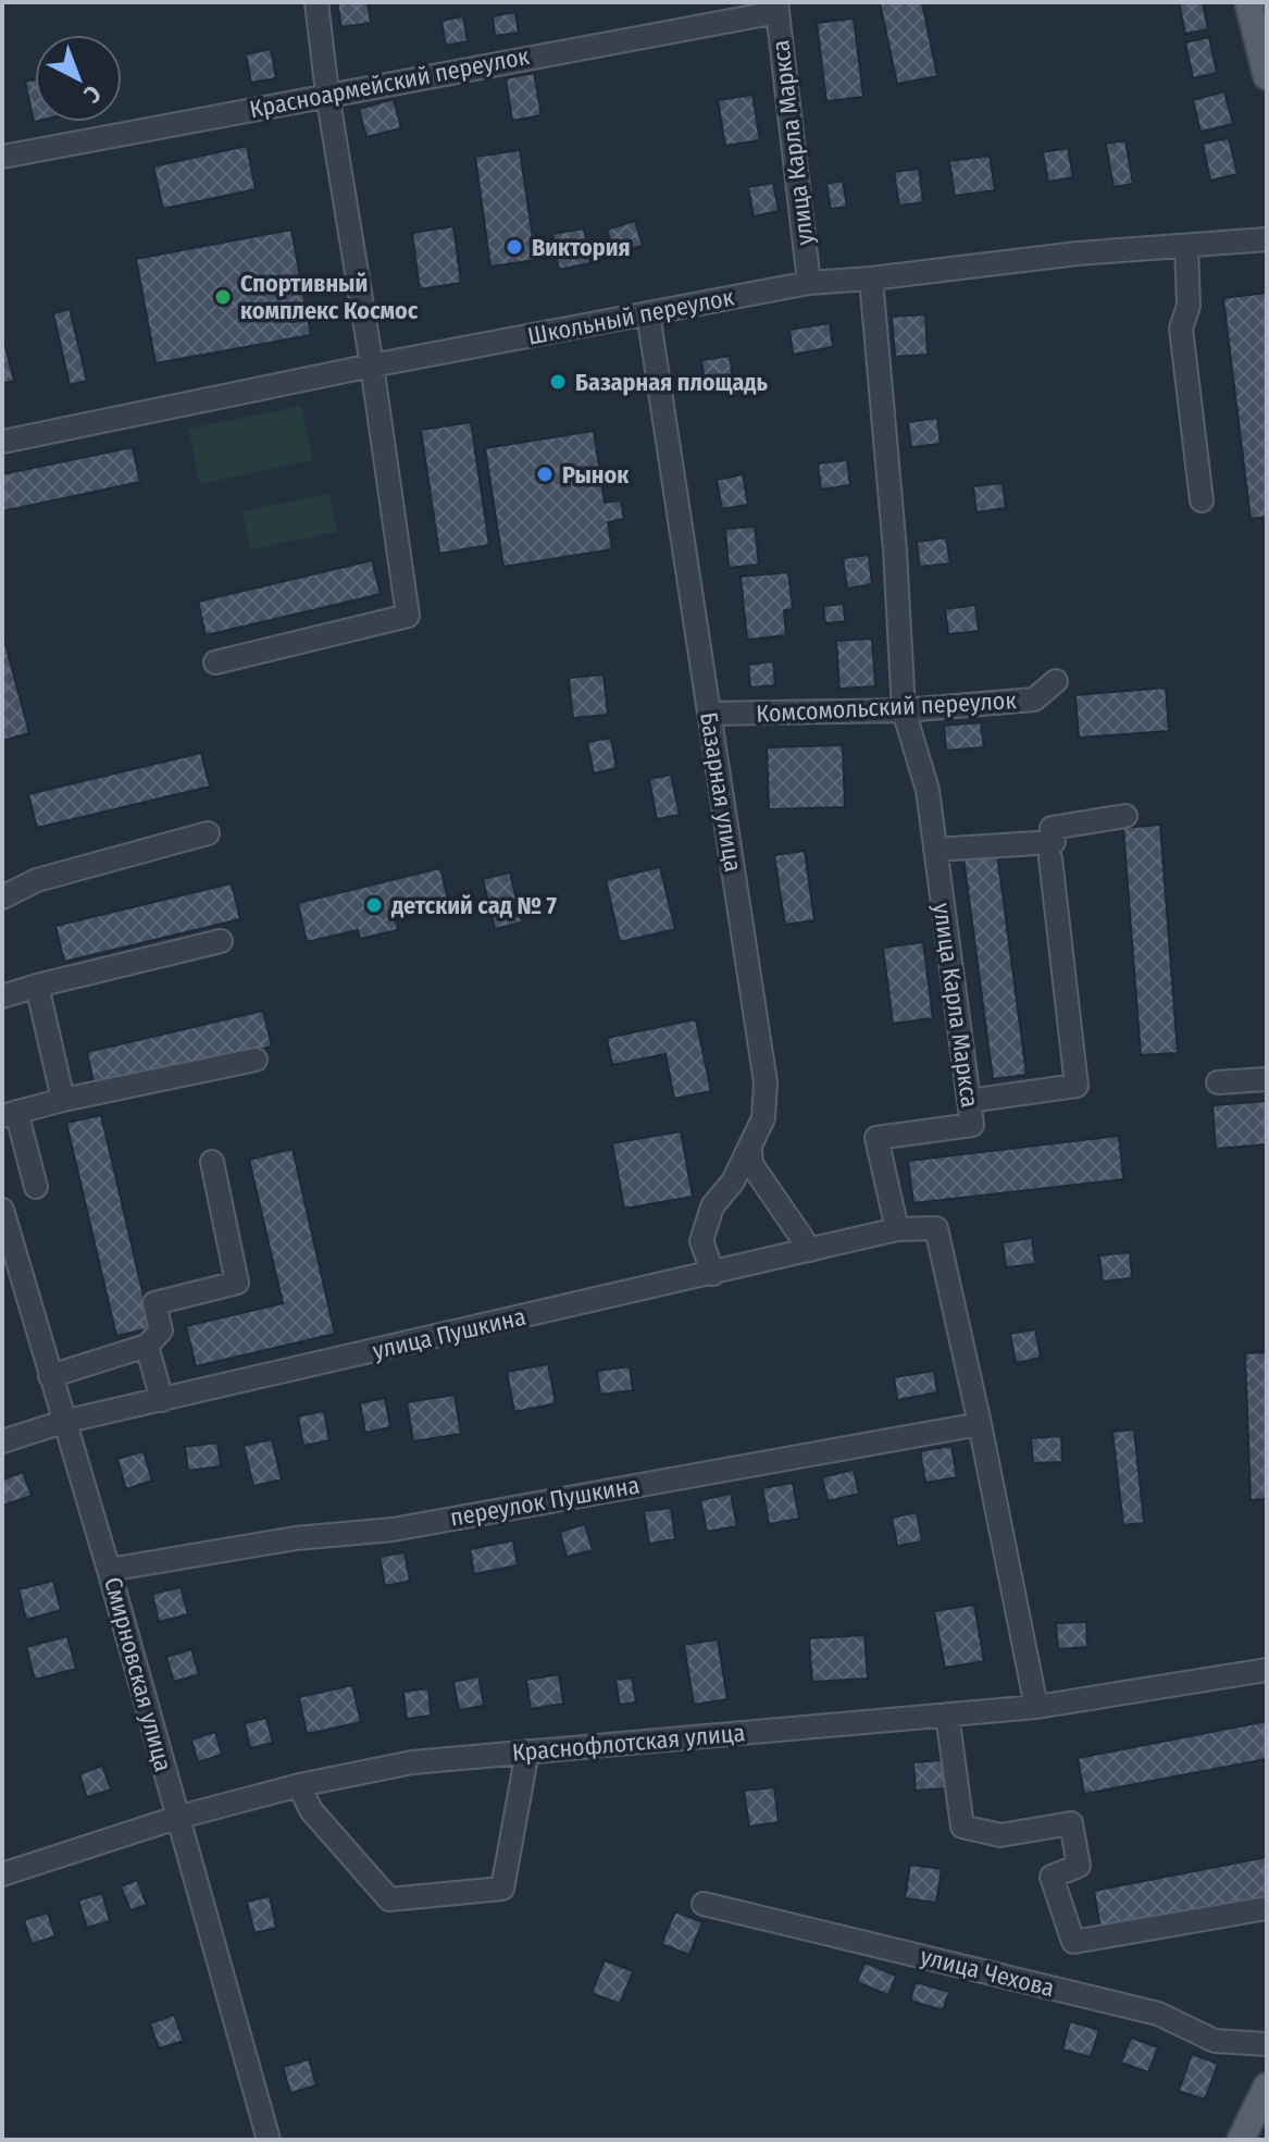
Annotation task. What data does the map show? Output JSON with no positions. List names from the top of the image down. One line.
{"streets":{"street":["Красноармейский переулок","улица Карла Маркса","Школьный переулок","Комсомольский переулок","Базарная улица","улица Пушкина","переулок Пушкина","Смирновская улица","Краснофлотская улица","улица Чехова"]},"crossings":[["Красноармейский переулок","улица Карла Маркса"],["улица Карла Маркса","Школьный переулок"],["улица Карла Маркса","Комсомольский переулок"],["улица Карла Маркса","улица Пушкина"],["Школьный переулок","Базарная улица"],["Комсомольский переулок","Базарная улица"],["Базарная улица","улица Пушкина"],["улица Пушкина","Смирновская улица"],["переулок Пушкина","Смирновская улица"],["Смирновская улица","Краснофлотская улица"]],"places":["Виктория","Спортивный комплекс Космос","Базарная площадь","Рынок","детский сад № 7"],"north":"bottom right"}
